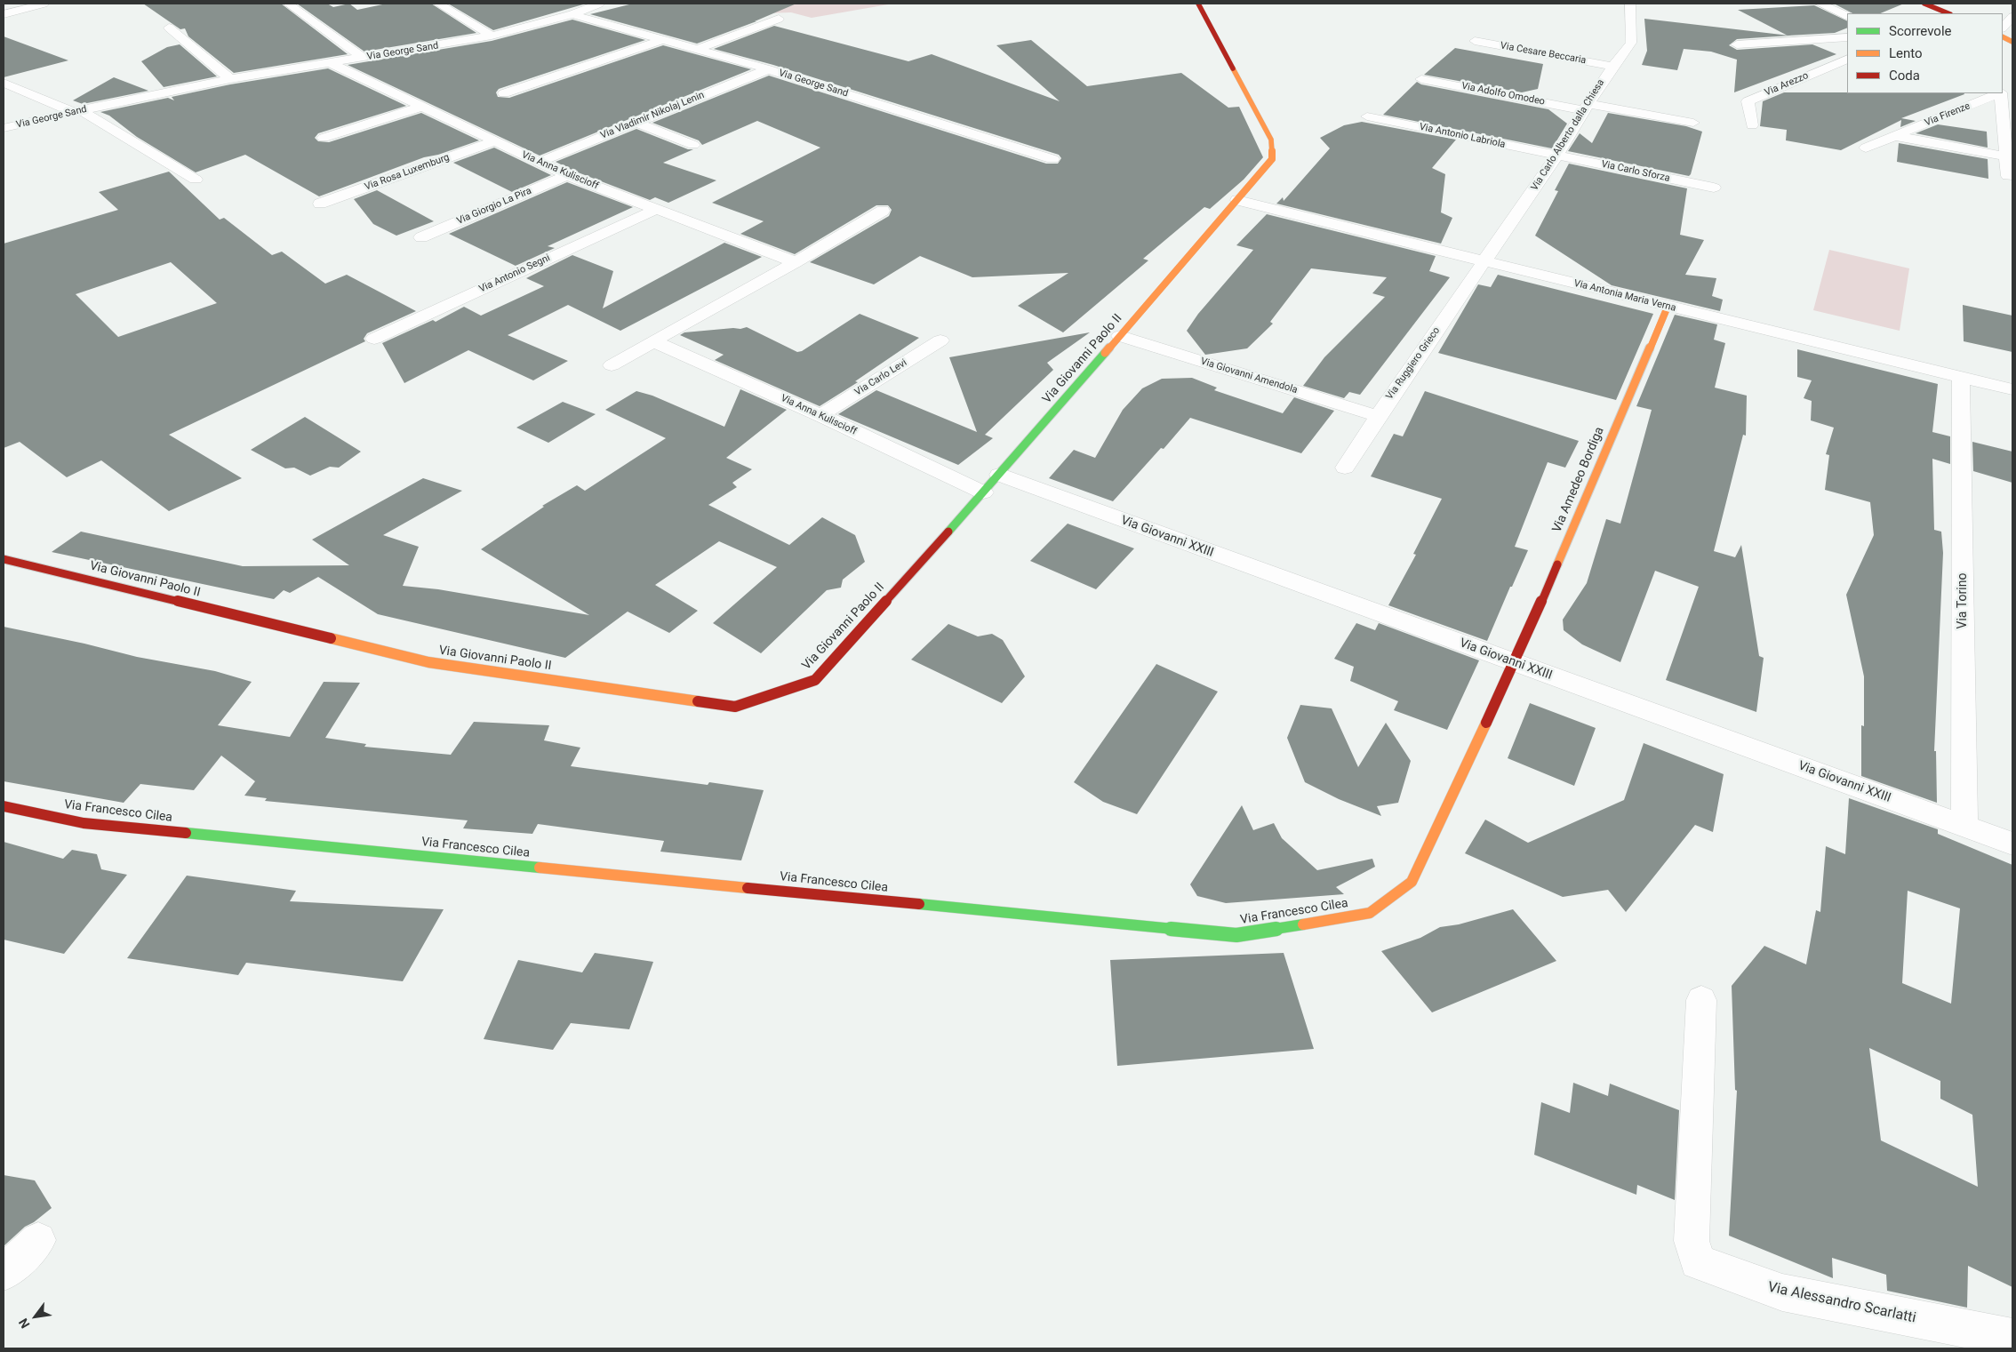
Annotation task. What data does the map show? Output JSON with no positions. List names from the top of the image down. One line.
{"streets":{"street":["Via George Sand","Via Cesare Beccaria","Via Arezzo","Via Adolfo Omodeo","Via Firenze","Via Vladimir Nikolaj Lenin","Via Carlo Alberto dalla Chiesa","Via Antonio Labriola","Via Anna Kuliscioff","Via Carlo Sforza","Via Rosa Luxemburg","Via Giorgio La Pira","Via Antonio Segni","Via Antonia Maria Verna","Via Giovanni Paolo II","Via Ruggiero Grieco","Via Giovanni Amendola","Via Carlo Levi","Via Amedeo Bordiga","Via Giovanni XXIII","Via Torino","Via Francesco Cilea","Via Alessandro Scarlatti"]},"crossings":[["Via George Sand","Via Vladimir Nikolaj Lenin"],["Via George Sand","Via Anna Kuliscioff"],["Via Cesare Beccaria","Via Carlo Alberto dalla Chiesa"],["Via Adolfo Omodeo","Via Carlo Alberto dalla Chiesa"],["Via Vladimir Nikolaj Lenin","Via Anna Kuliscioff"],["Via Carlo Alberto dalla Chiesa","Via Antonio Labriola"],["Via Carlo Alberto dalla Chiesa","Via Carlo Sforza"],["Via Carlo Alberto dalla Chiesa","Via Antonia Maria Verna"],["Via Carlo Alberto dalla Chiesa","Via Ruggiero Grieco"],["Via Antonio Labriola","Via Carlo Sforza"],["Via Anna Kuliscioff","Via Rosa Luxemburg"],["Via Anna Kuliscioff","Via Giorgio La Pira"],["Via Anna Kuliscioff","Via Antonio Segni"],["Via Anna Kuliscioff","Via Giovanni Paolo II"],["Via Anna Kuliscioff","Via Carlo Levi"],["Via Antonia Maria Verna","Via Giovanni Paolo II"],["Via Antonia Maria Verna","Via Ruggiero Grieco"],["Via Antonia Maria Verna","Via Amedeo Bordiga"],["Via Antonia Maria Verna","Via Torino"],["Via Giovanni Paolo II","Via Giovanni Amendola"],["Via Giovanni Paolo II","Via Giovanni XXIII"],["Via Ruggiero Grieco","Via Giovanni Amendola"],["Via Amedeo Bordiga","Via Giovanni XXIII"],["Via Amedeo Bordiga","Via Francesco Cilea"],["Via Giovanni XXIII","Via Torino"],["Via Giovanni XXIII","Via Francesco Cilea"]],"legend":["Scorrevole","Lento","Coda"],"north":"bottom left"}
